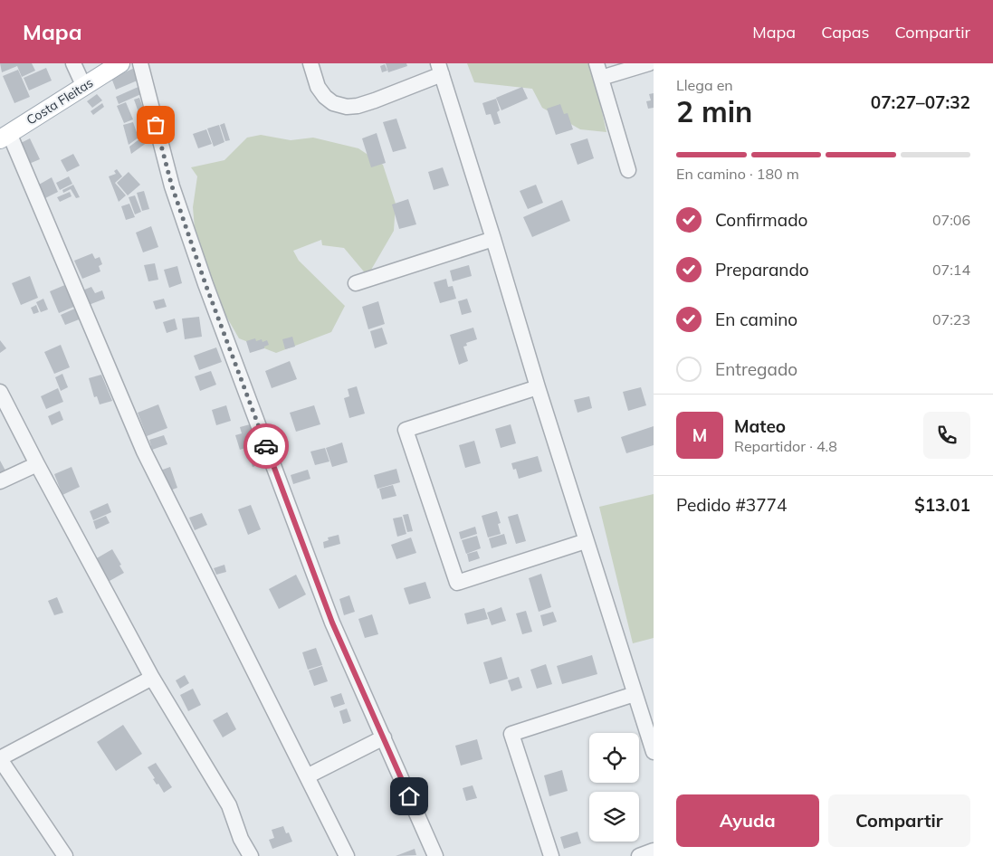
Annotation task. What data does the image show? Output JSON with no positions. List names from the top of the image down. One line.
{"streets":{"main road":["Costa Fleitas"]},"page":{"header":"Mapa","nav":["Mapa","Capas","Compartir"],"heading":["2 min","Llega en","07:27–07:32"],"panel":["Mateo","Repartidor · 4.8","Pedido #3774","$13.01"],"bar":"En camino · 180 m","list":[["Confirmado","07:06"],["Preparando","07:14"],["En camino","07:23"],"Entregado"],"round":"M","buttons":["Ayuda","Compartir"]}}
